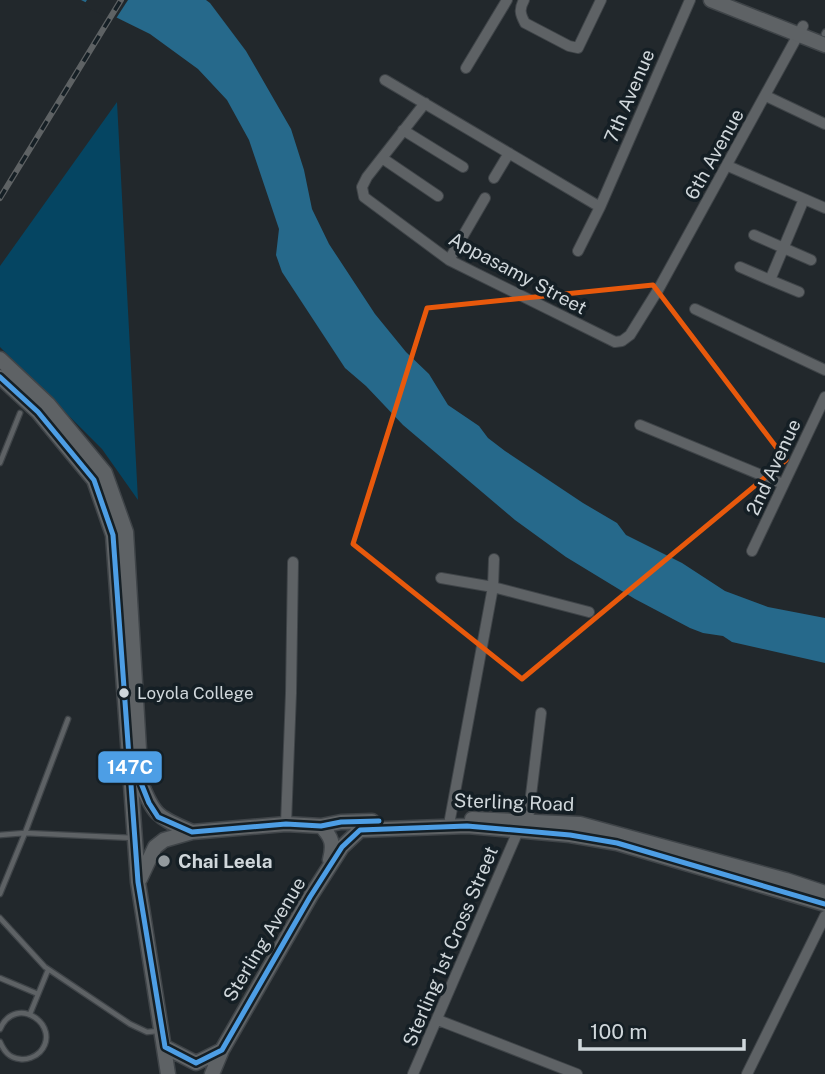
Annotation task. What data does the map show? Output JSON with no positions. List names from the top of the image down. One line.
{"streets":{"main road":["Sterling Road","Sterling Avenue"],"street":["7th Avenue","6th Avenue","Appasamy Street","2nd Avenue","Sterling 1st Cross Street"]},"crossings":[["6th Avenue","Appasamy Street"],["Sterling Road","Sterling Avenue"],["Sterling Road","Sterling 1st Cross Street"]],"places":["Loyola College","Chai Leela"],"lines":["transit line 147C"],"scale_bar":"100 m"}
